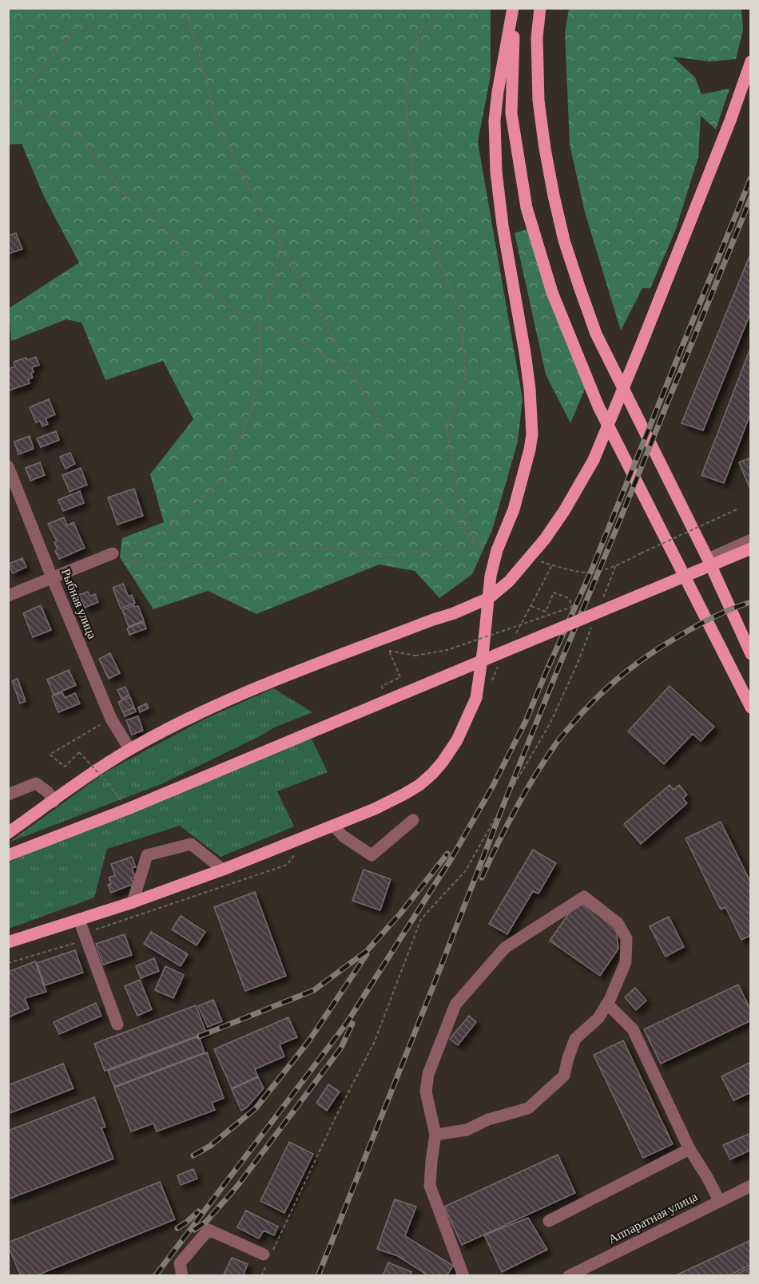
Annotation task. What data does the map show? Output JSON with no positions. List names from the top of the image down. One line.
{"streets":{"street":["Рыбная улица","Аппаратная улица"]}}
